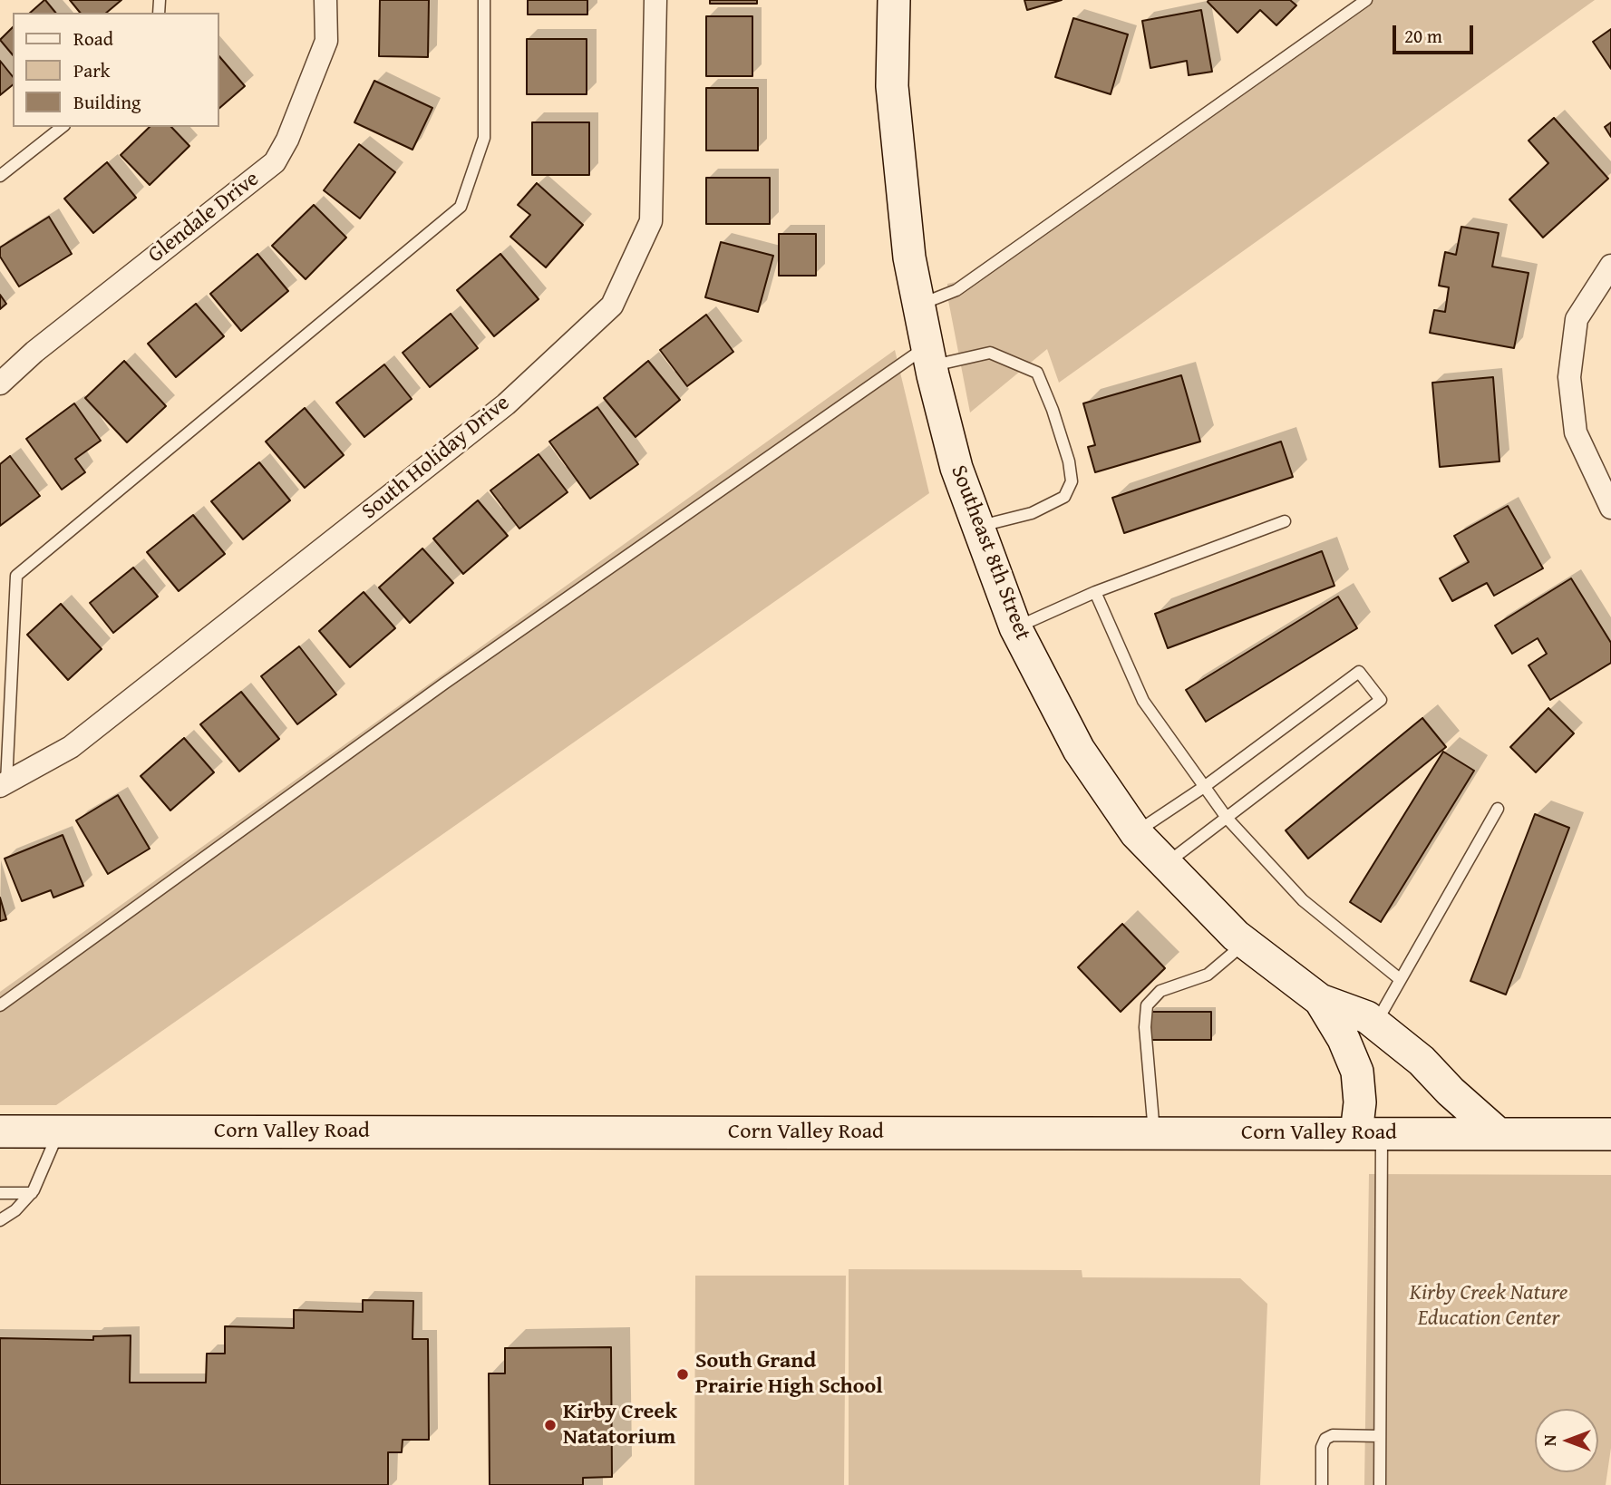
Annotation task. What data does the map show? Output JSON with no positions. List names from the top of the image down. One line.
{"streets":{"main road":["Southeast 8th Street","Corn Valley Road"],"street":["Glendale Drive","South Holiday Drive"]},"crossings":[["Southeast 8th Street","Corn Valley Road"]],"parks":["Kirby Creek Nature Education Center"],"places":["South Grand Prairie High School","Kirby Creek Natatorium"],"legend":["Road","Park","Building"],"scale_bar":"20 m","north":"left"}
